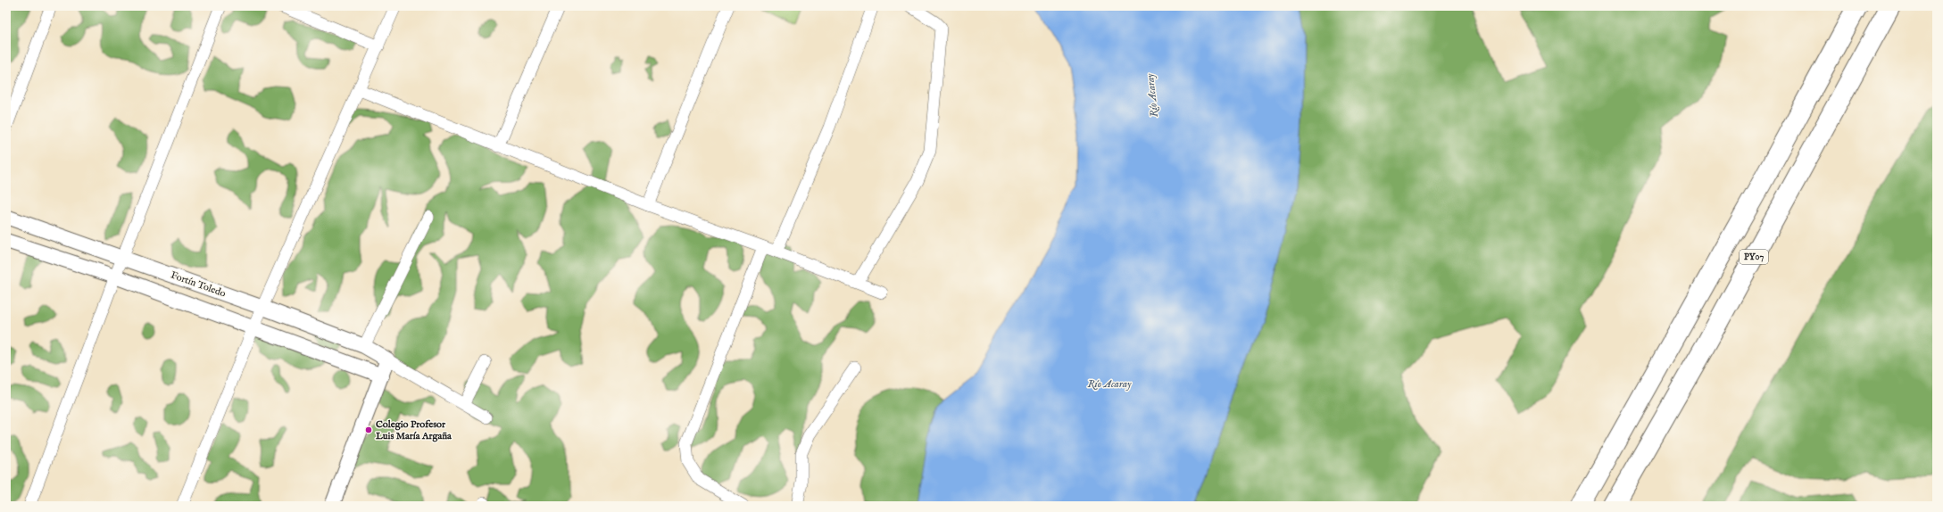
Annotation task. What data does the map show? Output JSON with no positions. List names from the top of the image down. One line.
{"streets":{"highway":["PY07"],"street":["Fortín Toledo"]},"water":["Río Acaray"],"places":["Colegio Profesor Luis María Argaña"]}
